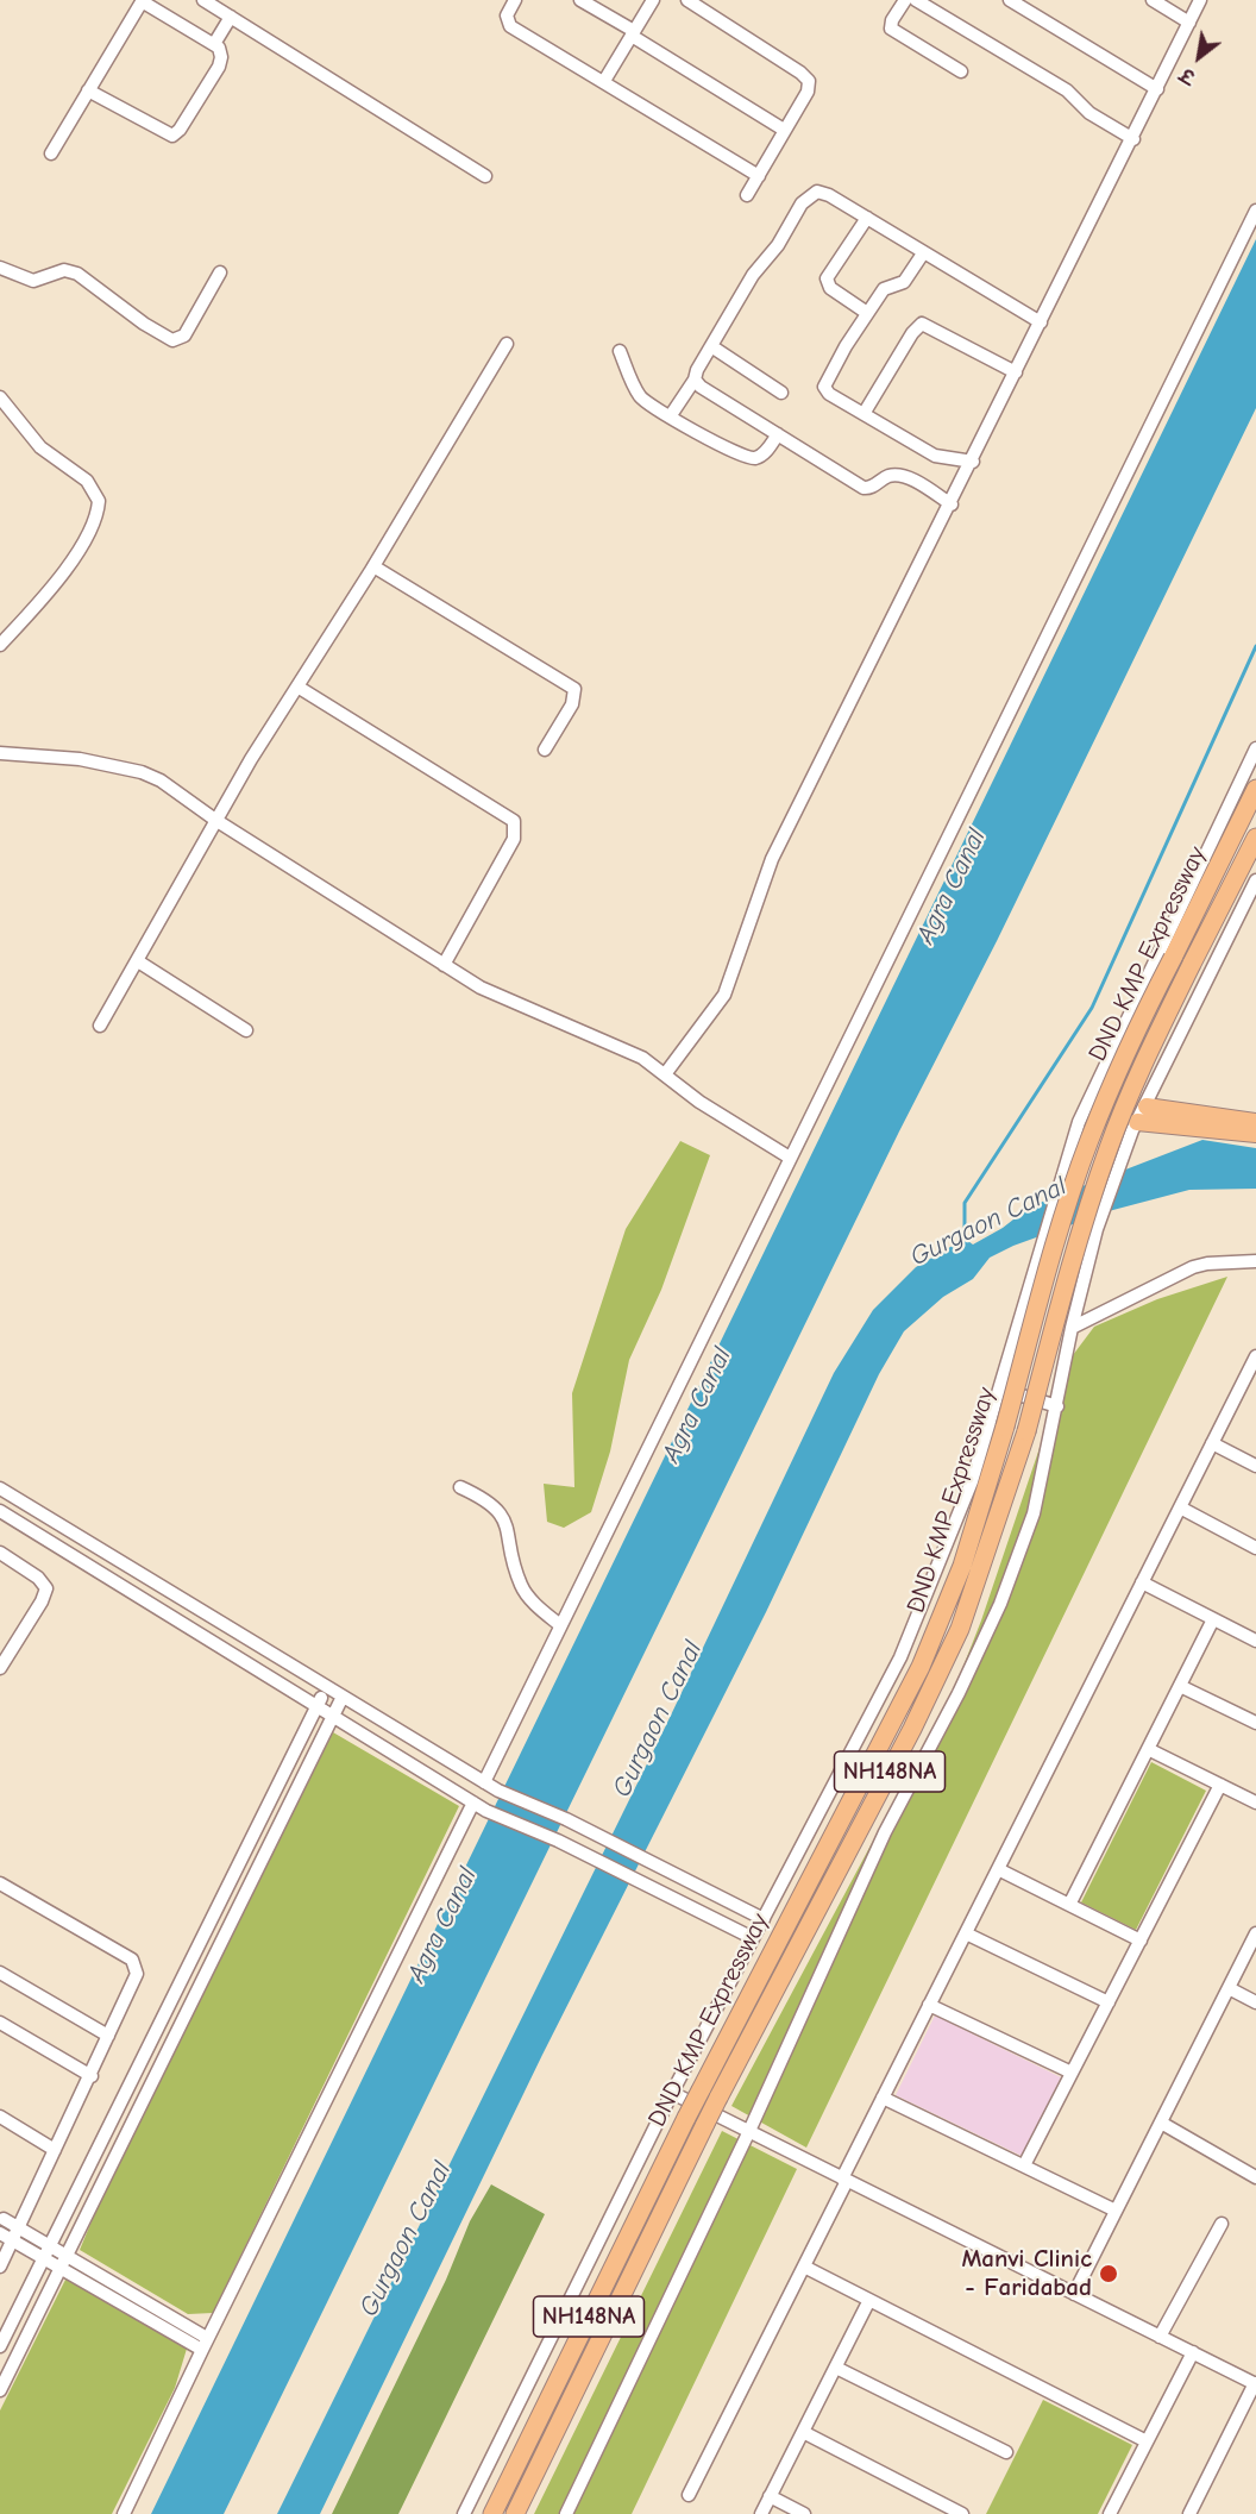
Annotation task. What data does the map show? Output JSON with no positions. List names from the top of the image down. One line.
{"streets":{"highway":["DND KMP Expressway","NH148NA"]},"water":["Agra Canal","Gurgaon Canal"],"places":["Manvi Clinic - Faridabad"],"north":"bottom left"}
